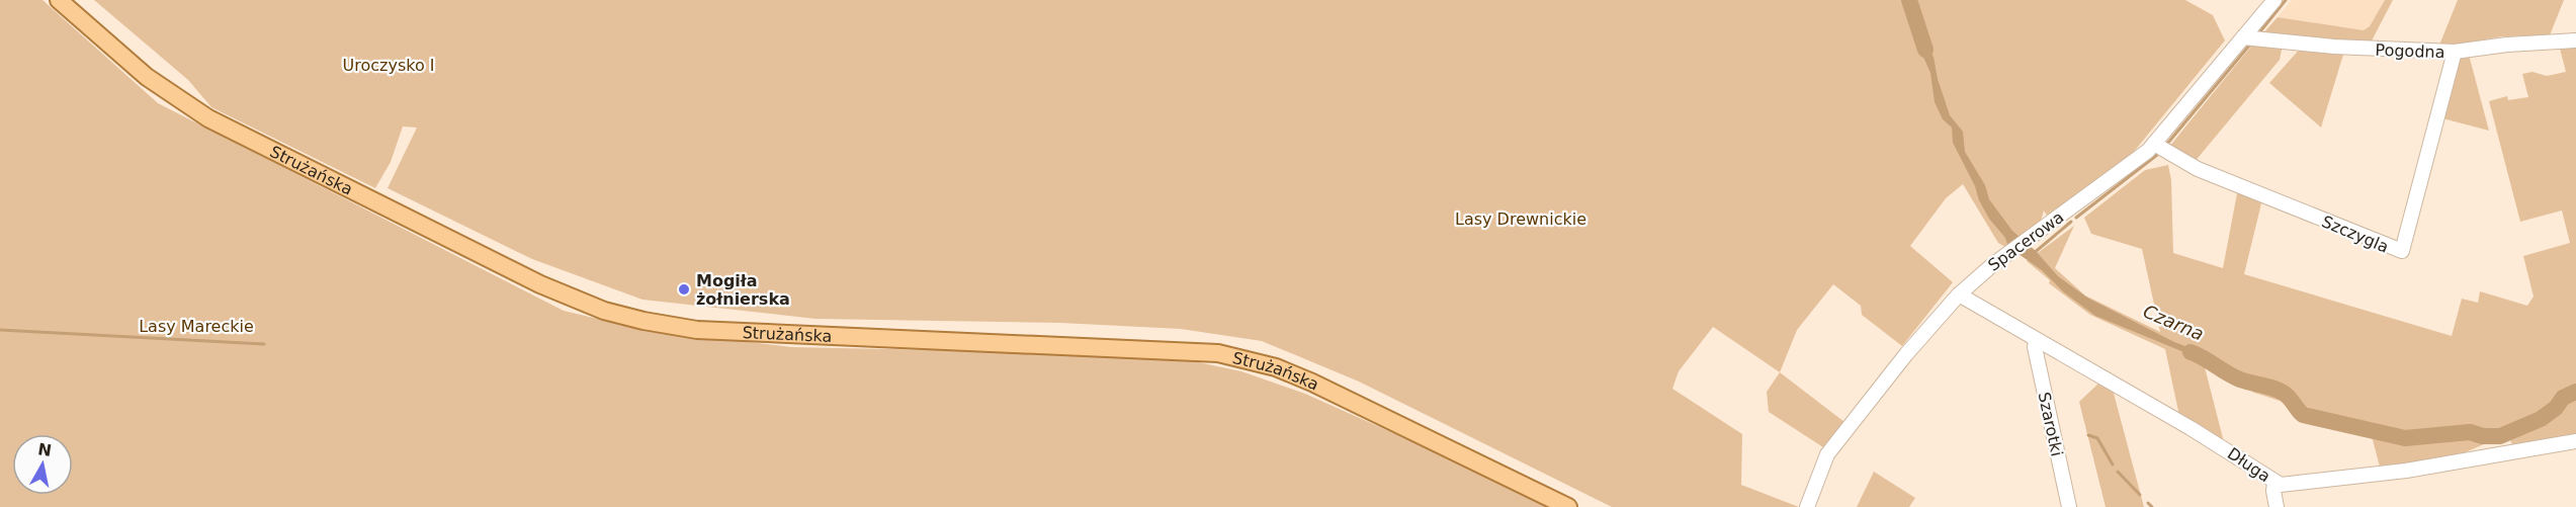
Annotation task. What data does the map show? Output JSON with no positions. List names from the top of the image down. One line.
{"streets":{"main road":["Strużańska"],"street":["Pogodna","Szczygla","Spacerowa","Szarotki","Długa"]},"crossings":[["Pogodna","Szczygla"],["Pogodna","Spacerowa"],["Szczygla","Spacerowa"],["Spacerowa","Długa"],["Szarotki","Długa"]],"water":["Czarna"],"parks":["Uroczysko I","Lasy Drewnickie","Lasy Mareckie"],"places":["Mogiła żołnierska"],"north":"top"}
